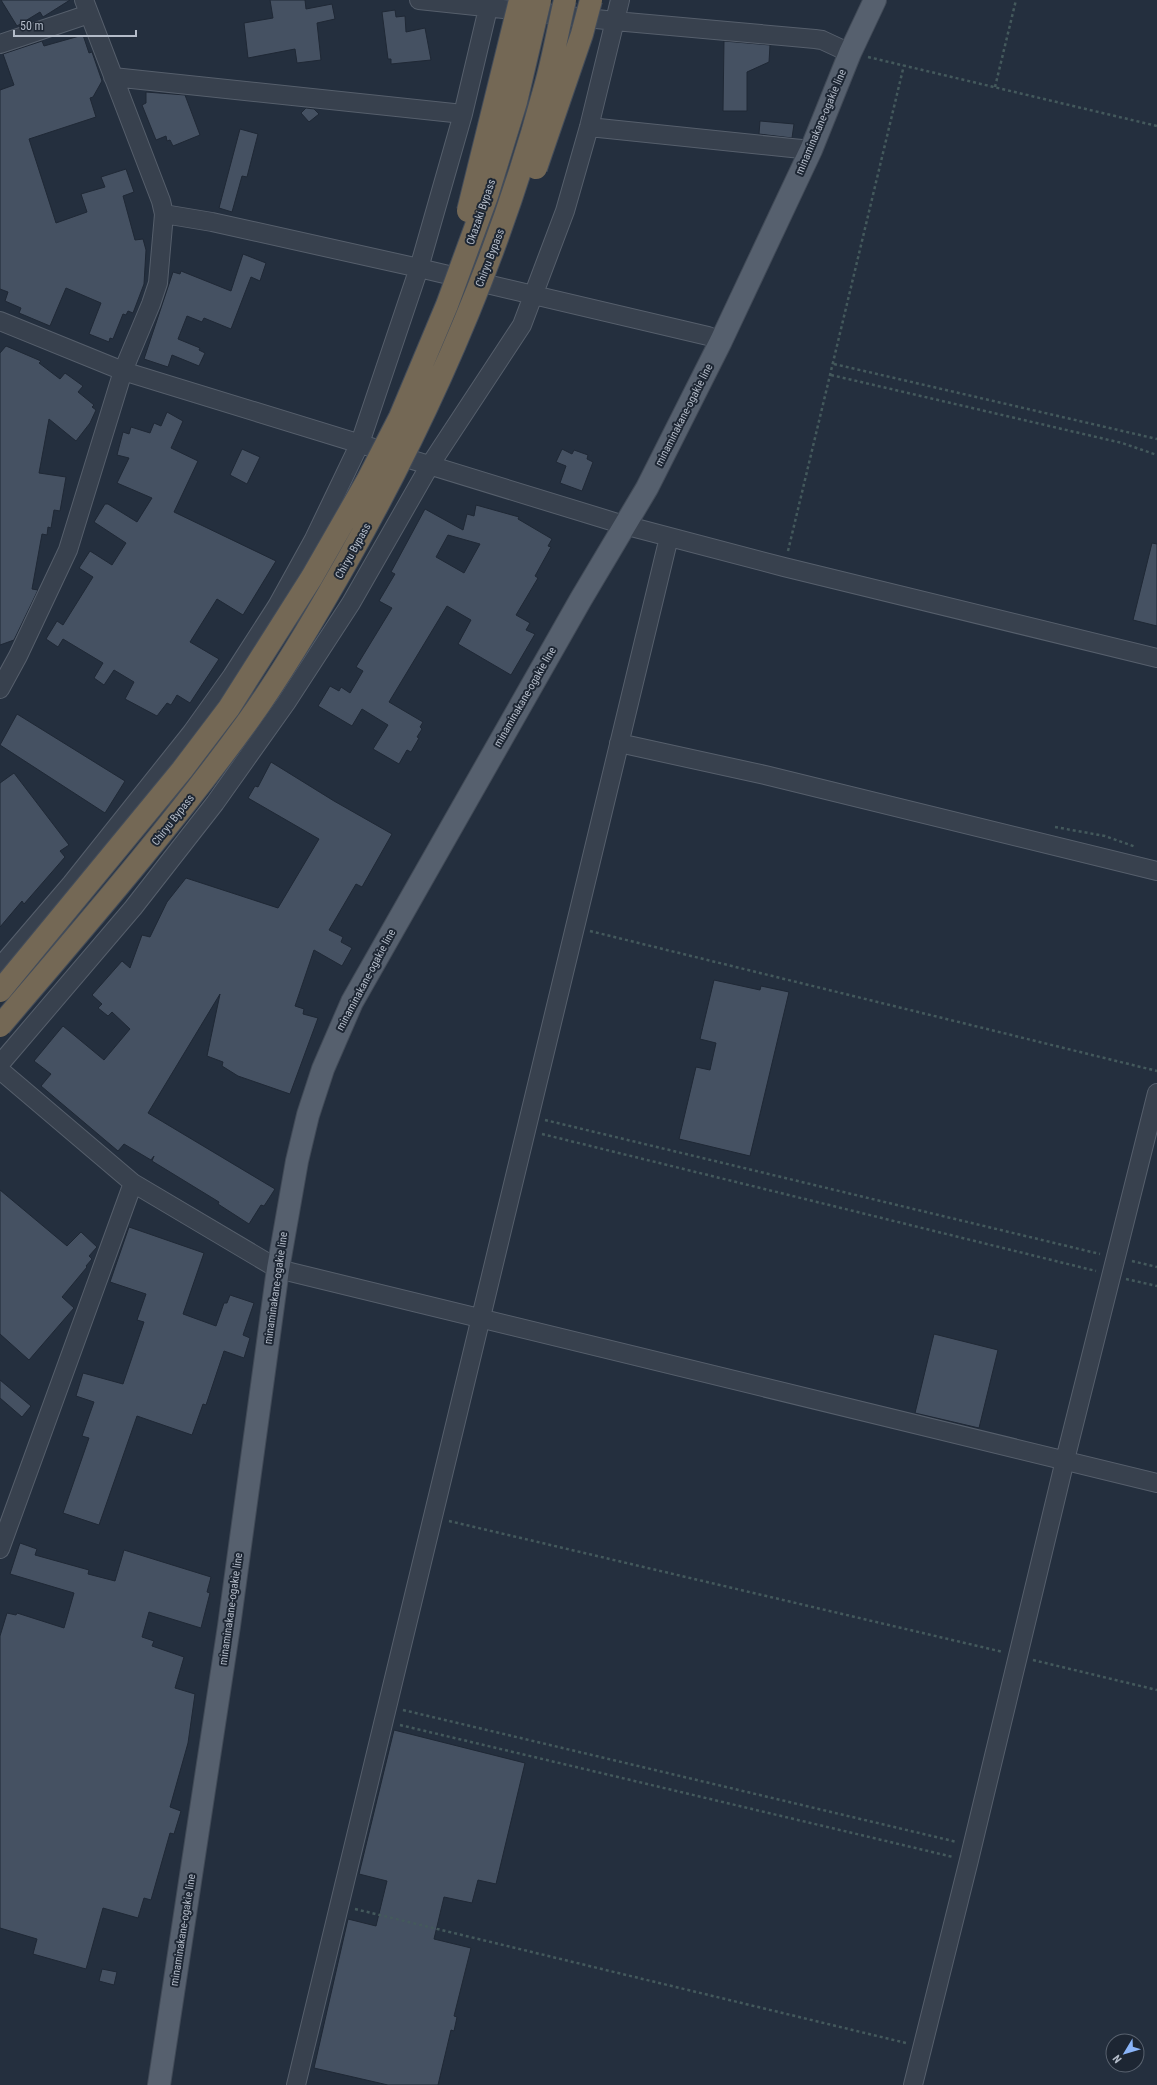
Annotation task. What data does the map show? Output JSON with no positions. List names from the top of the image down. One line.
{"streets":{"highway":["Okazaki Bypass","Chiryu Bypass"],"main road":["minaminakane-ogakie line"]},"crossings":[["Okazaki Bypass","Chiryu Bypass"]],"scale_bar":"50 m","north":"bottom left"}
